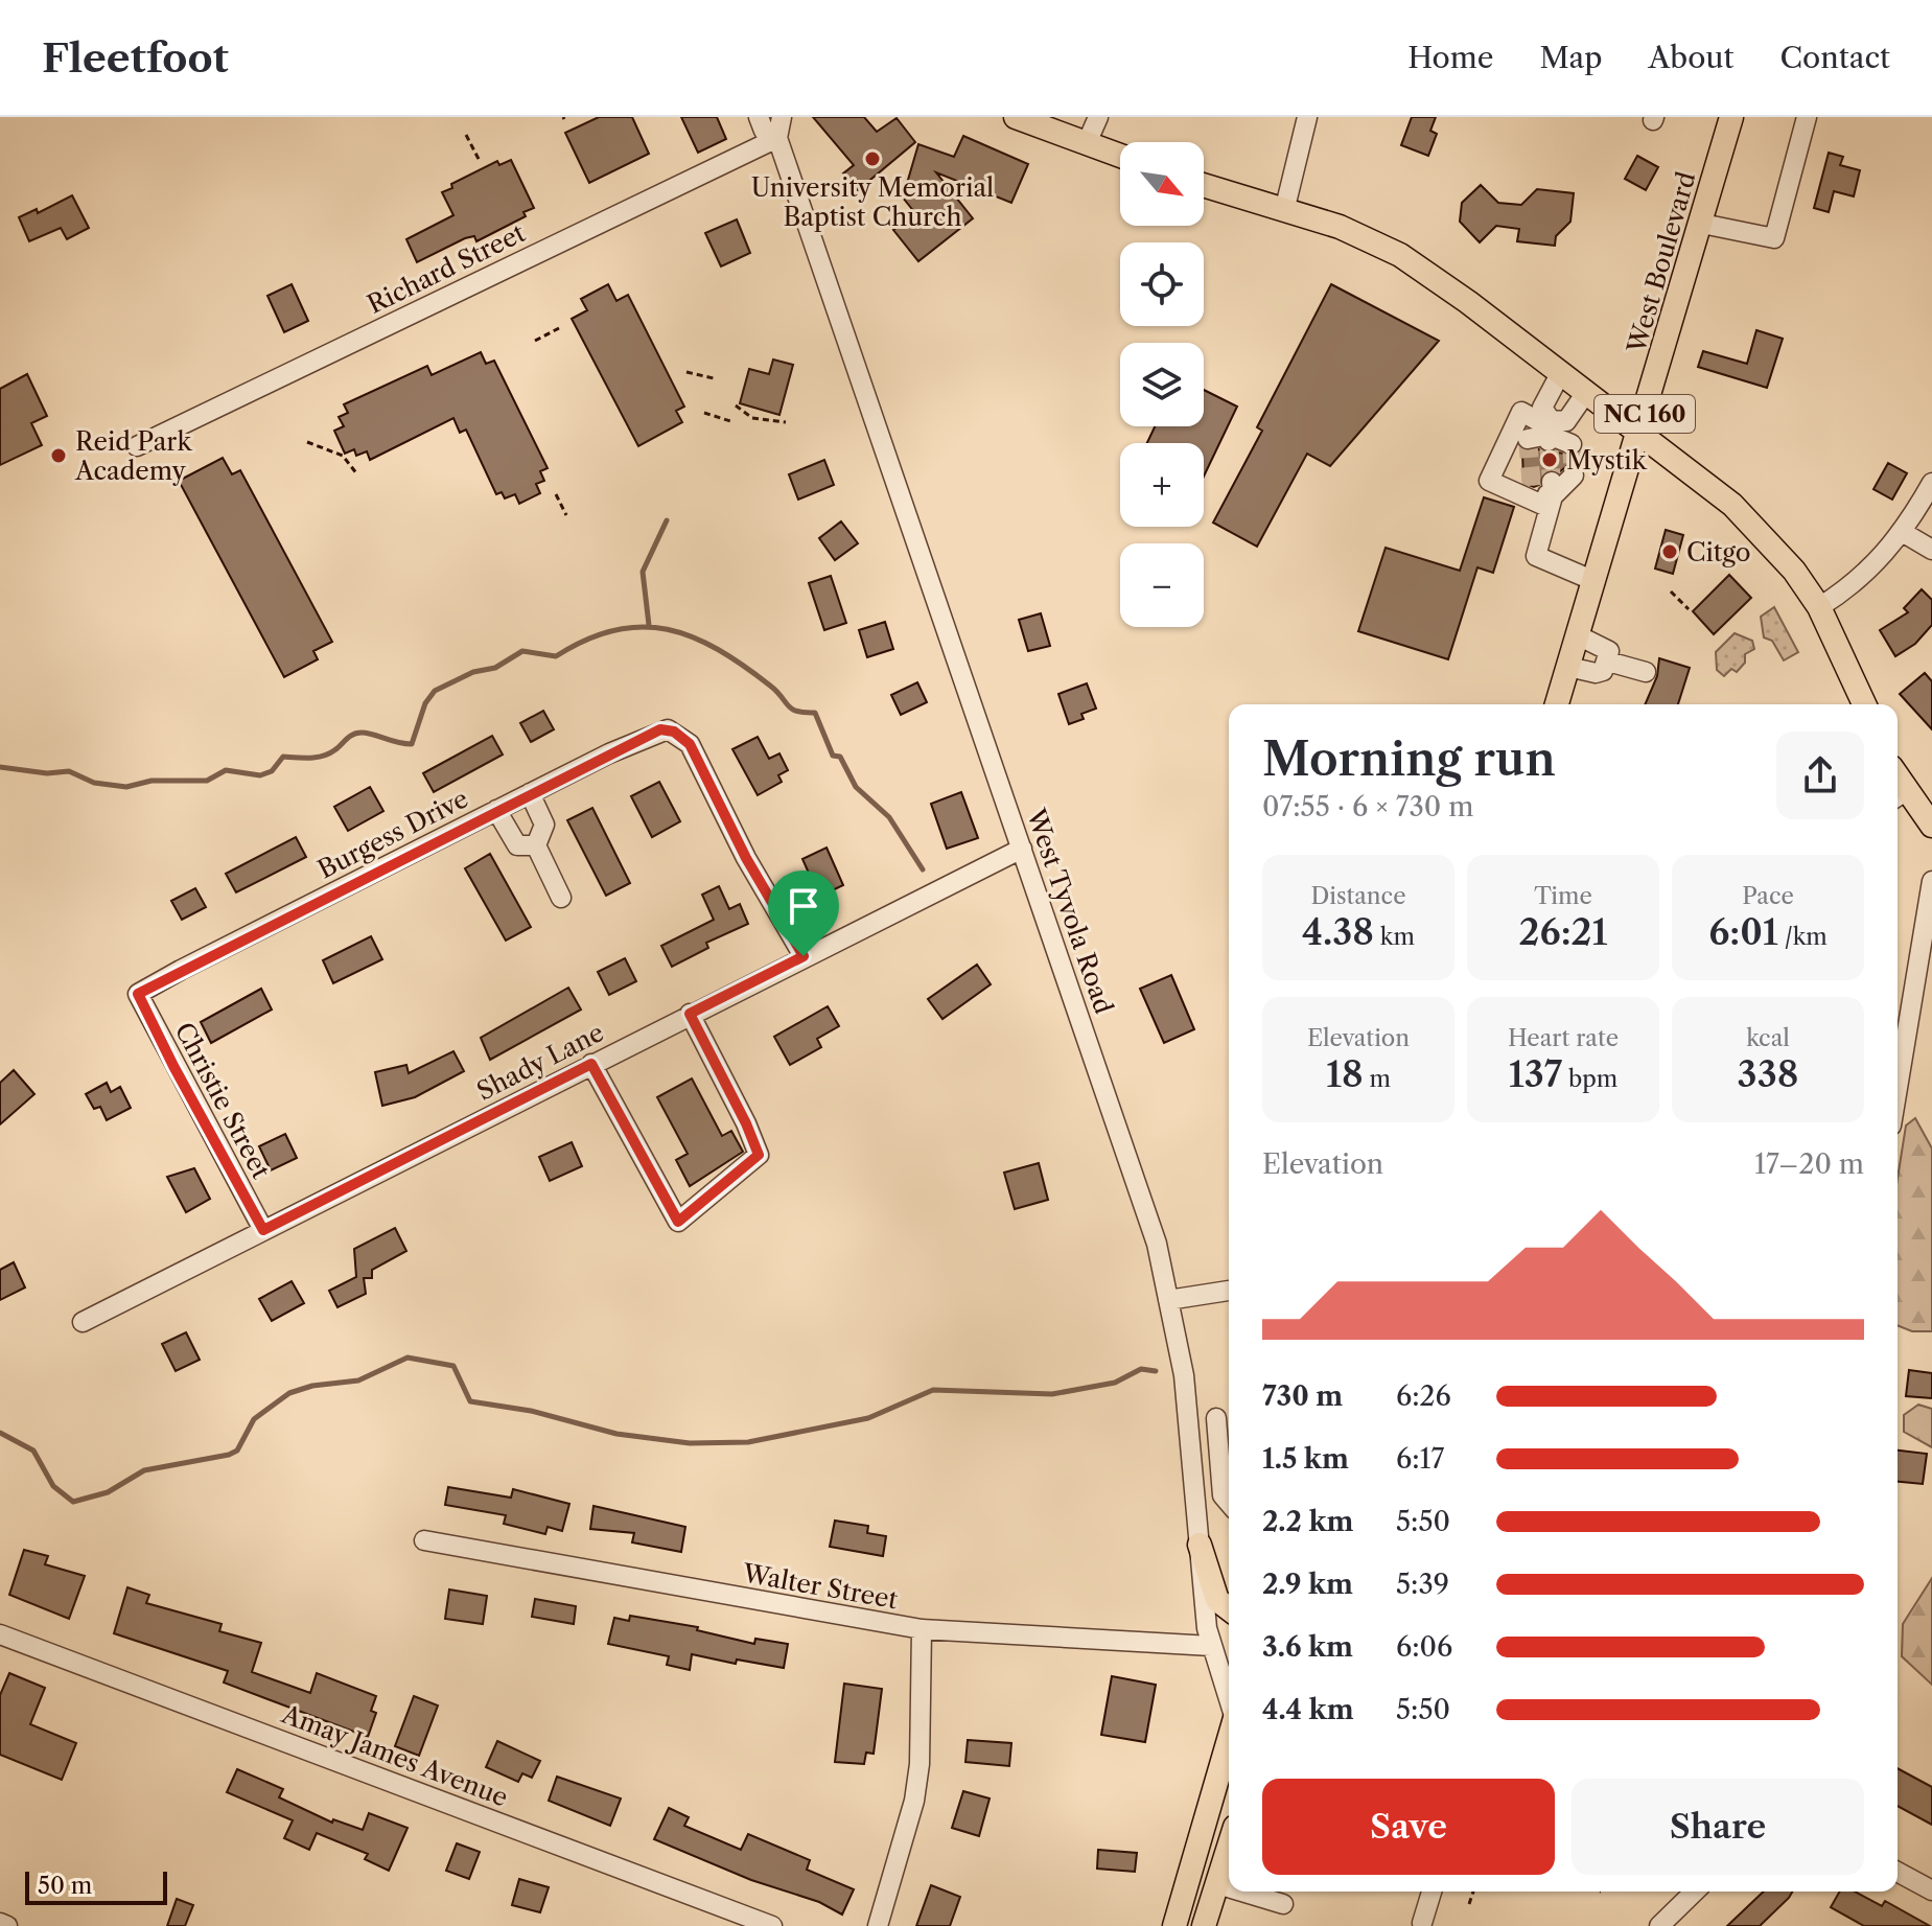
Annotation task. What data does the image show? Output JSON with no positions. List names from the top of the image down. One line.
{"streets":{"main road":["West Boulevard","NC 160"],"street":["Richard Street","Burgess Drive","West Tyvola Road","Shady Lane","Christie Street","Walter Street","Amay James Avenue"]},"crossings":[["Richard Street","West Tyvola Road"],["Burgess Drive","Shady Lane"],["Burgess Drive","Christie Street"],["West Tyvola Road","Shady Lane"],["West Tyvola Road","Walter Street"],["Shady Lane","Christie Street"]],"places":["University Memorial Baptist Church","Reid Park Academy","Mystik","Citgo"],"scale_bar":"50 m","north":"bottom right","page":{"header":"Fleetfoot","nav":["Home","Map","About","Contact"],"map_buttons":["+","−"],"heading":["Morning run","07:55 · 6 × 730 m"],"stats":[["Distance","4.38 km"],["Time","26:21"],["Pace","6:01 /km"],["Elevation","18 m"],["Heart rate","137 bpm"],["kcal","338"]],"chart":["Elevation","17–20 m"],"list":[{"name":"730 m","note":"6:26"},{"name":"1.5 km","note":"6:17"},{"name":"2.2 km","note":"5:50"},{"name":"2.9 km","note":"5:39"},{"name":"3.6 km","note":"6:06"},{"name":"4.4 km","note":"5:50"}],"buttons":["Save","Share"],"scale":"50 m"}}
